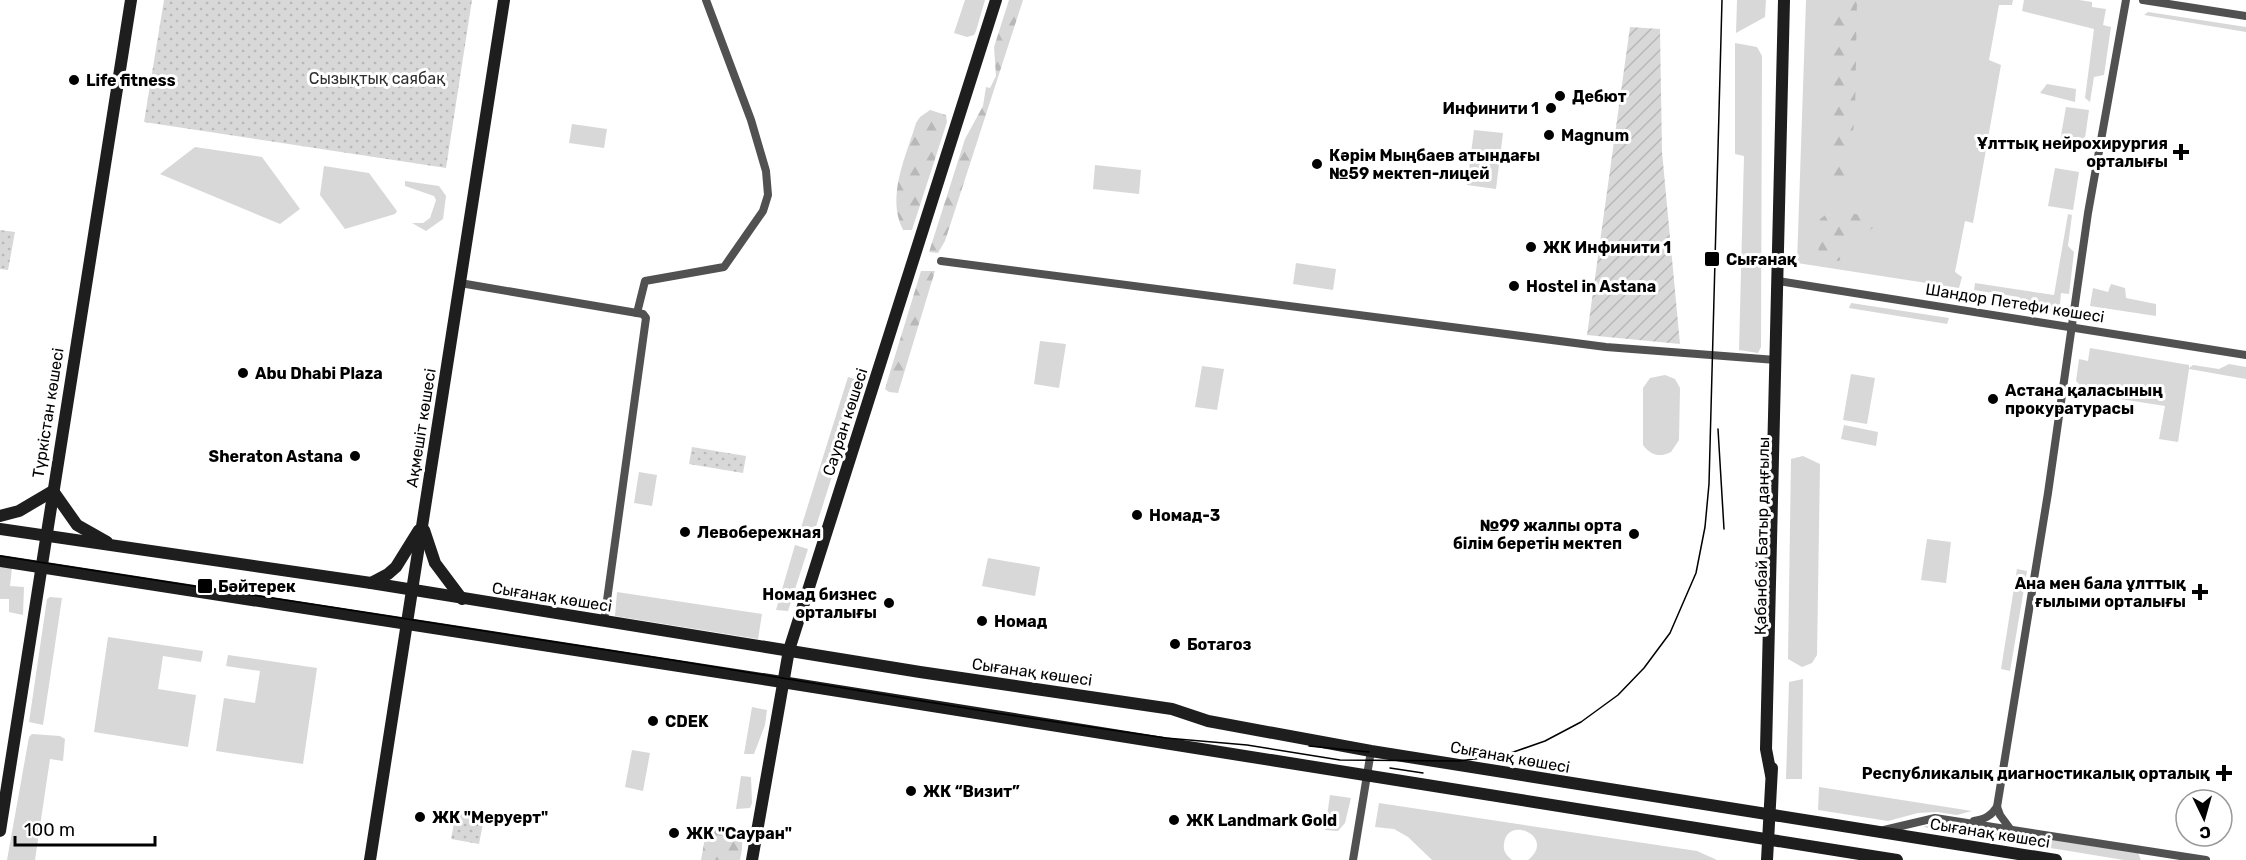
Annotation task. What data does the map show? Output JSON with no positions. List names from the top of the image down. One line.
{"streets":{"main road":["Түркістан көшесі","Сауран көшесі","Ақмешіт көшесі","Қабанбай Батыр даңғылы","Сығанақ көшесі"],"street":["Шандор Петефи көшесі"]},"crossings":[["Шандор Петефи көшесі","Қабанбай Батыр даңғылы"],["Түркістан көшесі","Сығанақ көшесі"],["Сауран көшесі","Сығанақ көшесі"],["Ақмешіт көшесі","Сығанақ көшесі"],["Қабанбай Батыр даңғылы","Сығанақ көшесі"]],"parks":["Сызықтық саябақ"],"places":{"other":["Life fitness","Дебют","Инфинити 1","Magnum","Кәрім Мыңбаев атындағы №59 мектеп-лицей","ЖК Инфинити 1","Hostel in Astana","Abu Dhabi Plaza","Астана қаласының прокуратурасы","Sheraton Astana","Номад-3","Левобережная","№99 жалпы орта білім беретін мектеп","Номад бизнес орталығы","Номад","Ботагоз","CDEK","ЖК “Визит”","ЖК \"Меруерт\"","ЖК Landmark Gold","ЖК \"Сауран\""],"health":["Ұлттық нейрохирургия орталығы","Ана мен бала ұлттық ғылыми орталығы","Республикалық диагностикалық орталық"],"transit":["Сығанақ","Бәйтерек"]},"scale_bar":"100 m","north":"bottom"}
